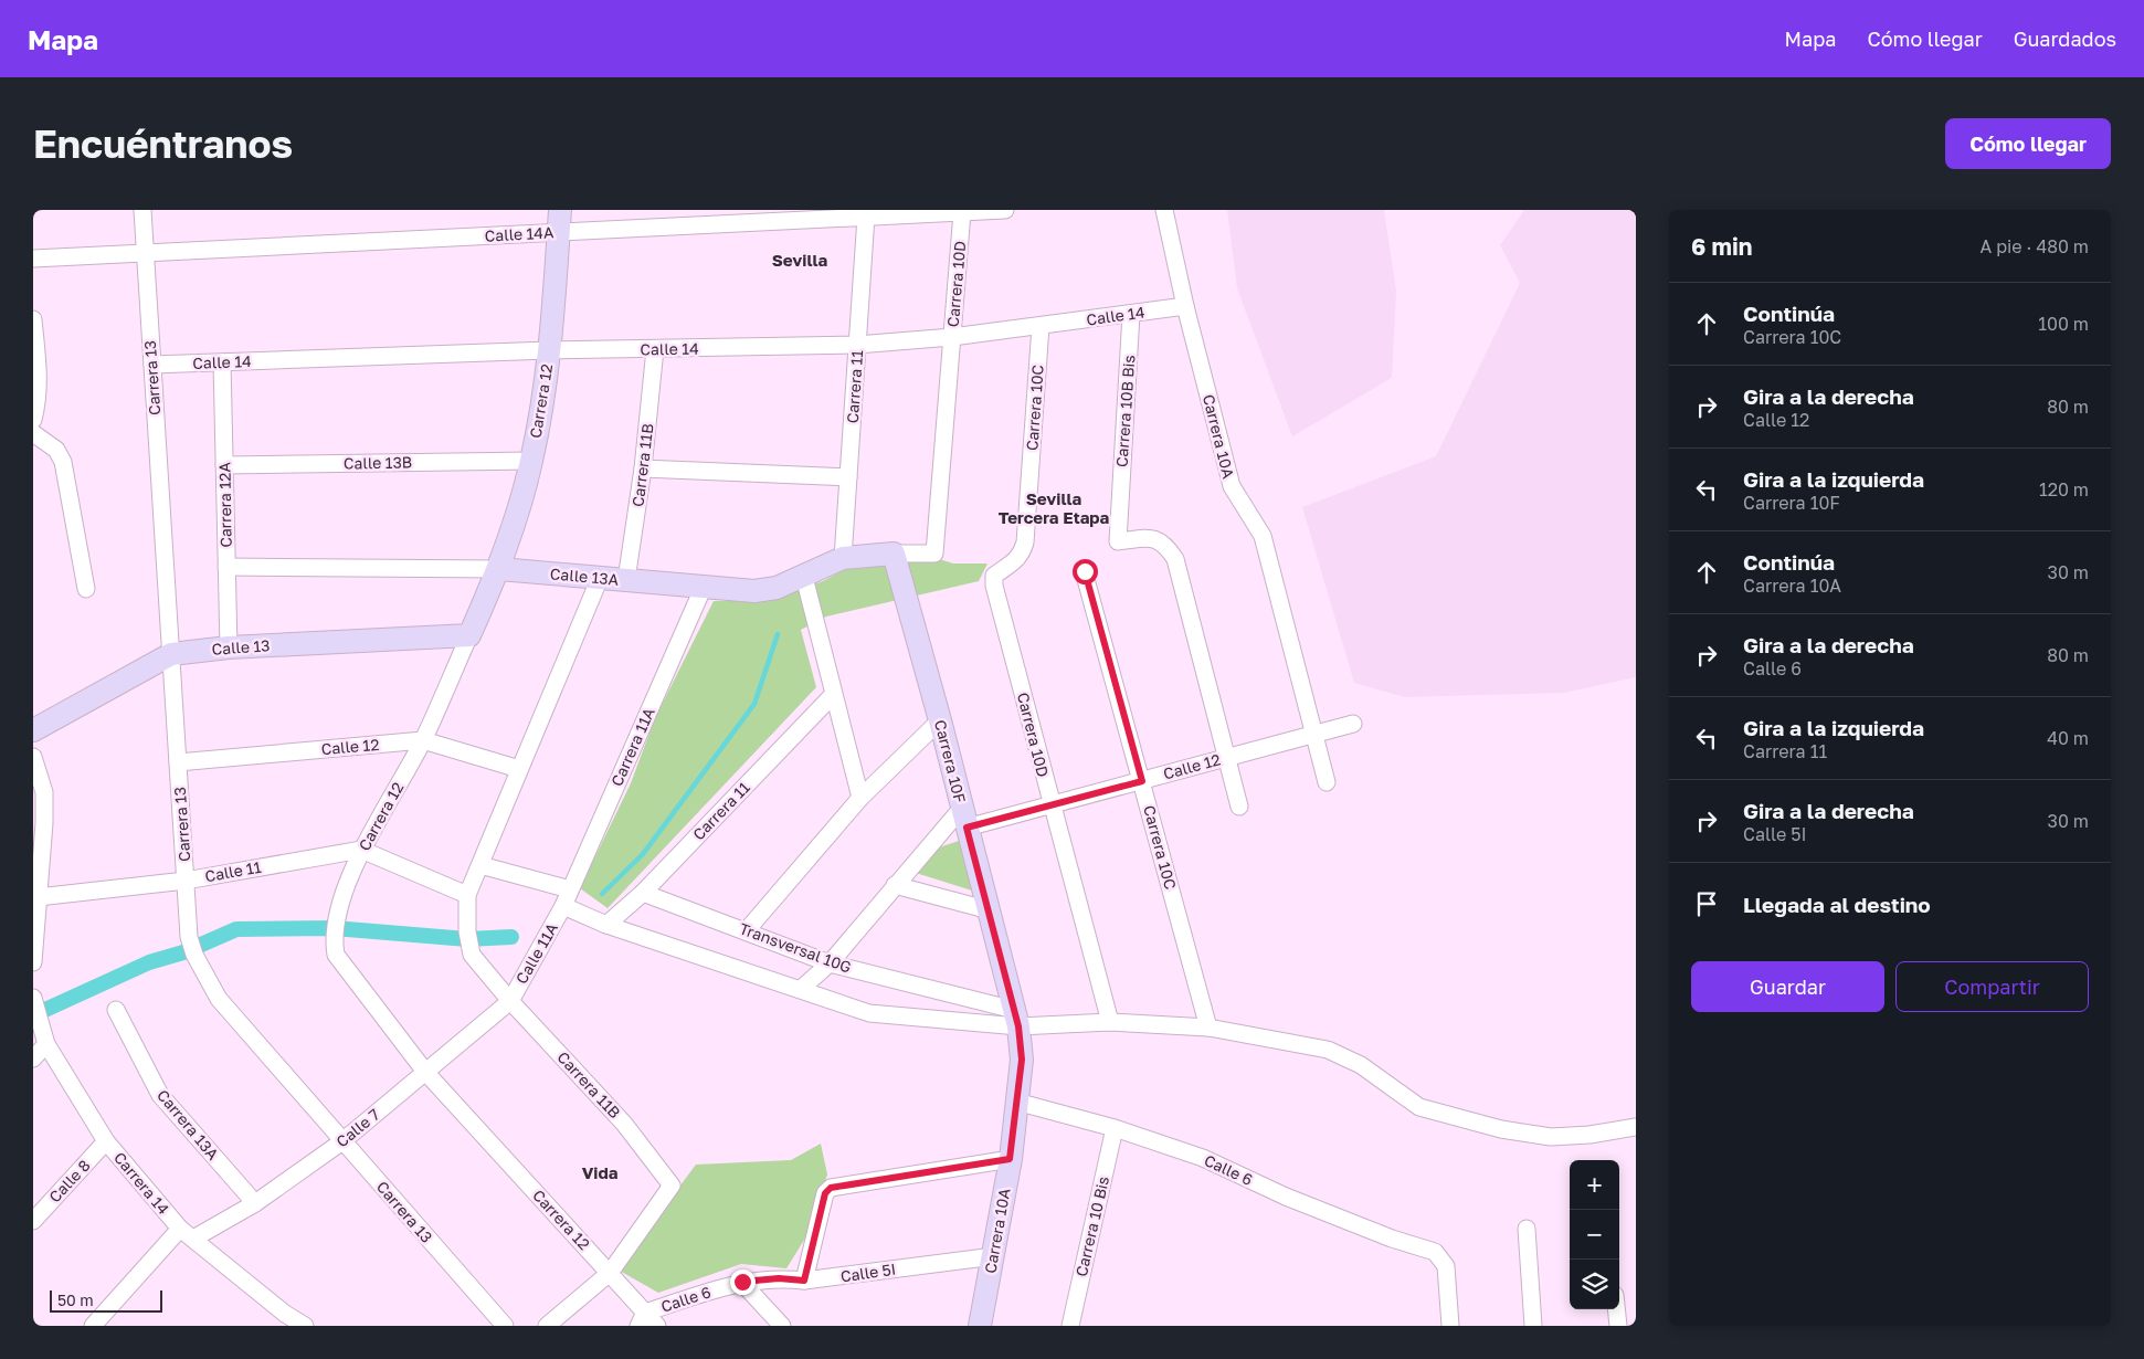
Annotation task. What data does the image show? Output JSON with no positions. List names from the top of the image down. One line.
{"streets":{"street":["Calle 14A","Carrera 10D","Calle 14","Carrera 13","Carrera 11","Carrera 12","Carrera 10C","Carrera 10B Bis","Carrera 10A","Calle 13B","Carrera 11B","Carrera 12A","Calle 13A","Calle 13","Calle 12","Carrera 11A","Carrera 10F","Calle 11","Transversal 10G","Calle 11A","Carrera 13A","Calle 7","Calle 6","Calle 8","Carrera 14","Carrera 10 Bis","Calle 5I"]},"crossings":[["Calle 14A","Carrera 10D"],["Calle 14A","Carrera 13"],["Calle 14A","Carrera 11"],["Calle 14A","Carrera 12"],["Carrera 10D","Calle 14"],["Carrera 10D","Carrera 10C"],["Carrera 10D","Calle 13A"],["Carrera 10D","Calle 12"],["Calle 14","Carrera 13"],["Calle 14","Carrera 11"],["Calle 14","Carrera 12"],["Calle 14","Carrera 10C"],["Calle 14","Carrera 10B Bis"],["Calle 14","Carrera 10A"],["Calle 14","Carrera 11B"],["Calle 14","Carrera 12A"],["Carrera 13","Calle 13"],["Carrera 13","Calle 12"],["Carrera 13","Calle 11"],["Carrera 13","Calle 7"],["Carrera 11","Calle 13A"],["Carrera 11","Transversal 10G"],["Carrera 12","Calle 13B"],["Carrera 12","Carrera 11B"],["Carrera 12","Calle 13A"],["Carrera 12","Calle 13"],["Carrera 12","Calle 12"],["Carrera 12","Calle 11"],["Carrera 12","Calle 7"],["Carrera 12","Calle 6"],["Carrera 10C","Calle 12"],["Carrera 10B Bis","Calle 12"],["Carrera 10A","Calle 12"],["Carrera 10A","Carrera 10F"],["Carrera 10A","Calle 6"],["Carrera 10A","Calle 5I"],["Calle 13B","Carrera 12A"],["Carrera 11B","Calle 13A"],["Carrera 11B","Calle 12"],["Carrera 11B","Calle 11A"],["Carrera 11B","Calle 7"],["Carrera 12A","Calle 13A"],["Carrera 12A","Calle 13"],["Calle 13A","Carrera 11A"],["Calle 13A","Carrera 10F"],["Calle 12","Carrera 10F"],["Carrera 11A","Calle 11A"],["Carrera 10F","Transversal 10G"],["Carrera 10F","Calle 6"],["Calle 11A","Calle 7"],["Carrera 13A","Calle 7"],["Calle 7","Carrera 14"],["Calle 6","Carrera 10 Bis"],["Calle 6","Calle 5I"],["Calle 8","Carrera 14"]],"districts":["Sevilla","Sevilla Tercera Etapa","Vida"],"scale_bar":"50 m","page":{"header":"Mapa","nav":["Mapa","Cómo llegar","Guardados"],"buttons":["Cómo llegar",["Guardar","Compartir"]],"title":"Encuéntranos","heading":["6 min","A pie · 480 m"],"list":[["Continúa","Carrera 10C","100 m"],["Gira a la derecha","Calle 12","80 m"],["Gira a la izquierda","Carrera 10F","120 m"],["Continúa","Carrera 10A","30 m"],["Gira a la derecha","Calle 6","80 m"],["Gira a la izquierda","Carrera 11","40 m"],["Gira a la derecha","Calle 5I","30 m"],"Llegada al destino"],"map_buttons":["+","−"],"scale":"50 m"}}
